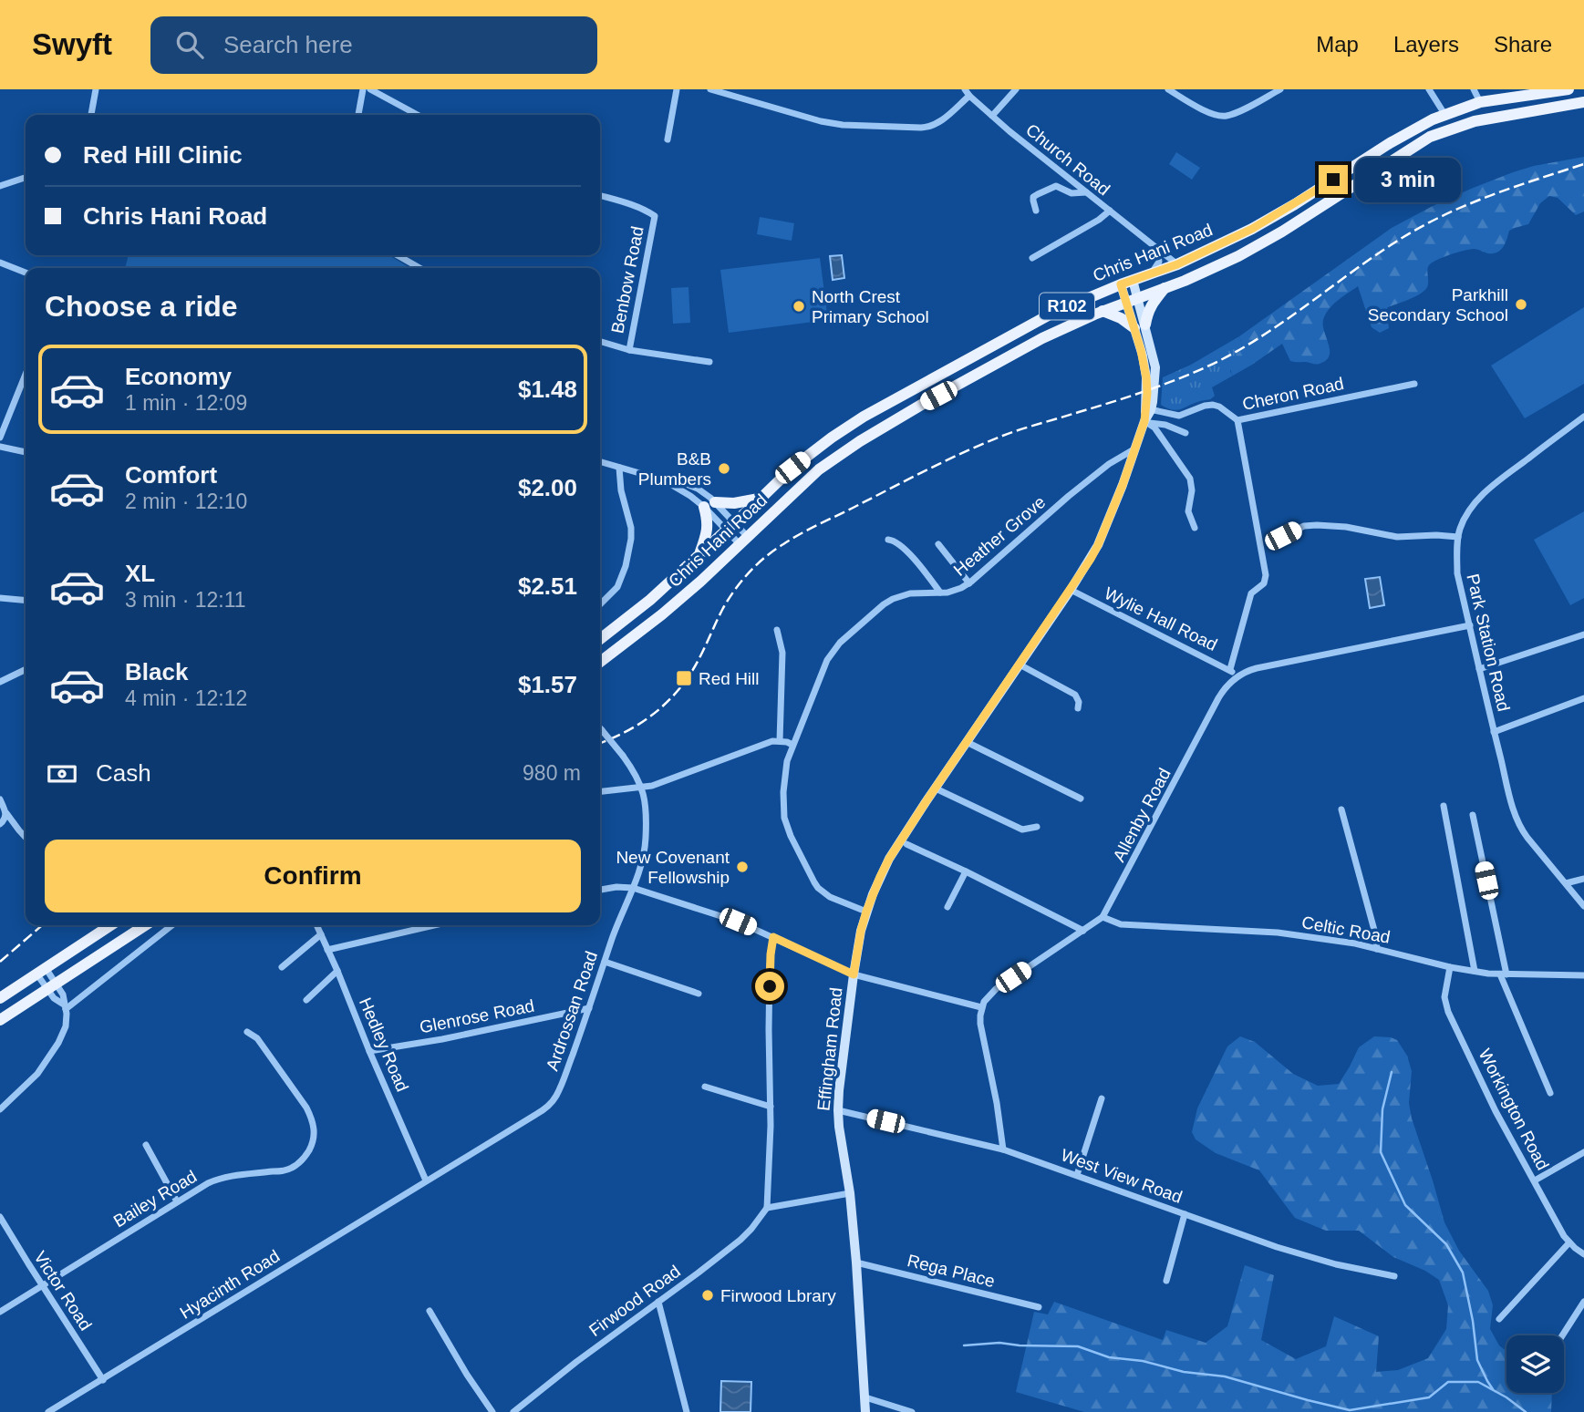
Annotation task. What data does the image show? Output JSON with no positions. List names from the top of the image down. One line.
{"streets":{"main road":["Chris Hani Road","R102"],"street":["Church Road","Benbow Road","Cheron Road","Heather Grove","Wylie Hall Road","Park Station Road","Allenby Road","Celtic Road","Ardrossan Road","Glenrose Road","Hedley Road","Effingham Road","Workington Road","West View Road","Bailey Road","Rega Place","Hyacinth Road","Victor Road","Firwood Road"]},"crossings":[["Church Road","Chris Hani Road"],["Chris Hani Road","Effingham Road"],["Cheron Road","Effingham Road"],["Heather Grove","Effingham Road"],["Wylie Hall Road","Allenby Road"],["Wylie Hall Road","Effingham Road"],["Allenby Road","Celtic Road"],["Celtic Road","Workington Road"],["Ardrossan Road","Glenrose Road"],["Ardrossan Road","Hedley Road"],["Ardrossan Road","Hyacinth Road"],["Glenrose Road","Hedley Road"],["Hedley Road","Hyacinth Road"],["Effingham Road","West View Road"],["Effingham Road","Rega Place"],["Bailey Road","Victor Road"],["Hyacinth Road","Victor Road"]],"places":{"other":["Parkhill Secondary School","North Crest Primary School","B&B Plumbers","New Covenant Fellowship","Firwood Lbrary"],"transit":["Red Hill"]},"page":{"header":"Swyft","search":"Search here","nav":["Map","Layers","Share"],"banner":["Red Hill Clinic","Chris Hani Road"],"bubble":"3 min","heading":"Choose a ride","list":[{"name":"Economy","note":"1 min · 12:09","value":"$1.48"},{"name":"Comfort","note":"2 min · 12:10","value":"$2.00"},{"name":"XL","note":"3 min · 12:11","value":"$2.51"},{"name":"Black","note":"4 min · 12:12","value":"$1.57"}],"pay":["Cash","980 m"],"buttons":"Confirm"}}
